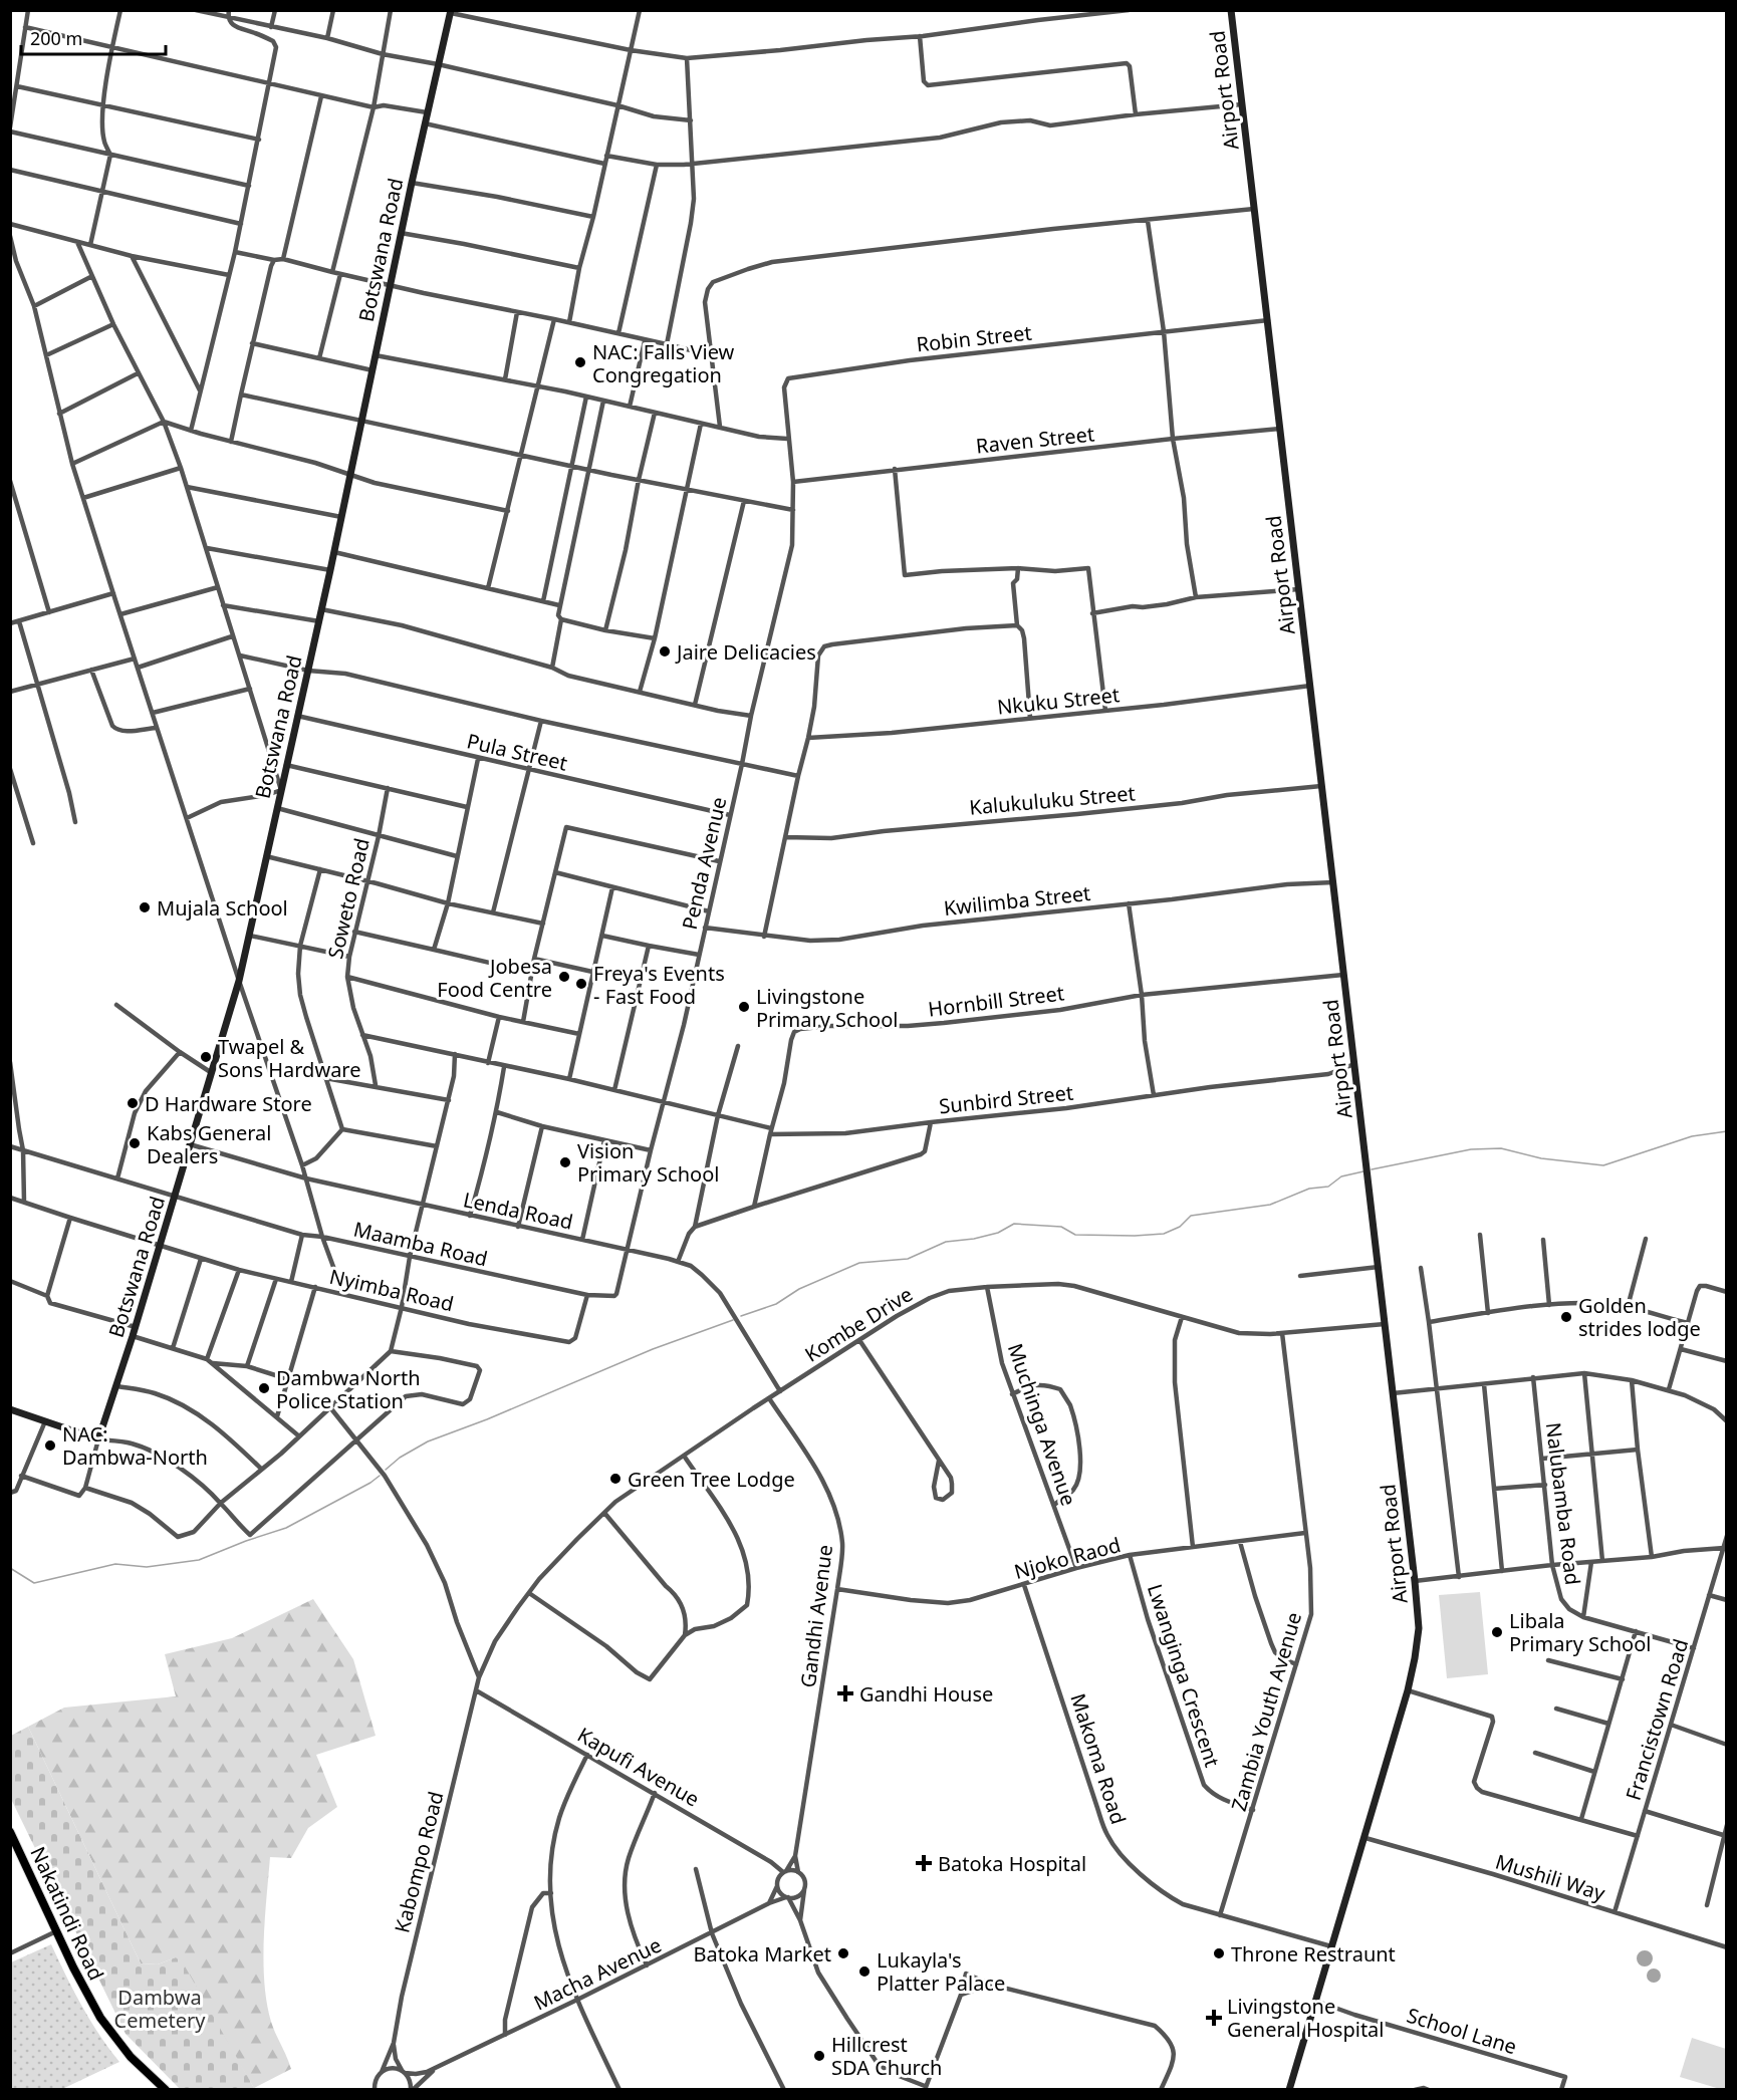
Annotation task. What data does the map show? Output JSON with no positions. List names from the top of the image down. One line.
{"streets":{"highway":["Nakatindi Road"],"street":["Airport Road","Botswana Road","Robin Street","Raven Street","Nkuku Street","Pula Street","Kalukuluku Street","Penda Avenue","Soweto Road","Kwilimba Street","Hornbill Street","Sunbird Street","Lenda Road","Maamba Road","Nyimba Road","Kombe Drive","Muchinga Avenue","Nalubamba Road","Njoko Raod","Gandhi Avenue","Lwanginga Crescent","Zambia Youth Avenue","Francistown Road","Makoma Road","Kapufi Avenue","Kabompo Road","Mushili Way","Macha Avenue","School Lane"]},"crossings":[["Airport Road","Robin Street"],["Airport Road","Raven Street"],["Airport Road","Nkuku Street"],["Airport Road","Kalukuluku Street"],["Airport Road","Kwilimba Street"],["Airport Road","Hornbill Street"],["Airport Road","Sunbird Street"],["Airport Road","Kombe Drive"],["Airport Road","Makoma Road"],["Airport Road","Mushili Way"],["Airport Road","School Lane"],["Botswana Road","Pula Street"],["Botswana Road","Lenda Road"],["Botswana Road","Maamba Road"],["Botswana Road","Nyimba Road"],["Robin Street","Raven Street"],["Robin Street","Penda Avenue"],["Raven Street","Penda Avenue"],["Pula Street","Penda Avenue"],["Penda Avenue","Kwilimba Street"],["Penda Avenue","Lenda Road"],["Penda Avenue","Maamba Road"],["Hornbill Street","Sunbird Street"],["Lenda Road","Maamba Road"],["Lenda Road","Kombe Drive"],["Maamba Road","Nyimba Road"],["Kombe Drive","Muchinga Avenue"],["Kombe Drive","Gandhi Avenue"],["Kombe Drive","Zambia Youth Avenue"],["Kombe Drive","Kapufi Avenue"],["Kombe Drive","Kabompo Road"],["Muchinga Avenue","Njoko Raod"],["Nalubamba Road","Francistown Road"],["Njoko Raod","Gandhi Avenue"],["Njoko Raod","Lwanginga Crescent"],["Njoko Raod","Zambia Youth Avenue"],["Njoko Raod","Makoma Road"],["Gandhi Avenue","Kapufi Avenue"],["Gandhi Avenue","Macha Avenue"],["Lwanginga Crescent","Zambia Youth Avenue"],["Zambia Youth Avenue","Makoma Road"],["Francistown Road","Mushili Way"],["Kapufi Avenue","Kabompo Road"],["Kapufi Avenue","Macha Avenue"],["Kabompo Road","Macha Avenue"]],"parks":["Dambwa Cemetery"],"places":{"other":["NAC: Falls View Congregation","Jaire Delicacies","Mujala School","Jobesa Food Centre","Freya's Events - Fast Food","Livingstone Primary School","Twapel & Sons Hardware","D Hardware Store","Kabs General Dealers","Vision Primary School","Golden strides lodge","Dambwa North Police Station","NAC: Dambwa-North","Green Tree Lodge","Libala Primary School","Batoka Market","Throne Restraunt","Lukayla's Platter Palace","Hillcrest SDA Church"],"health":["Gandhi House","Batoka Hospital","Livingstone General Hospital"]},"scale_bar":"200 m"}
